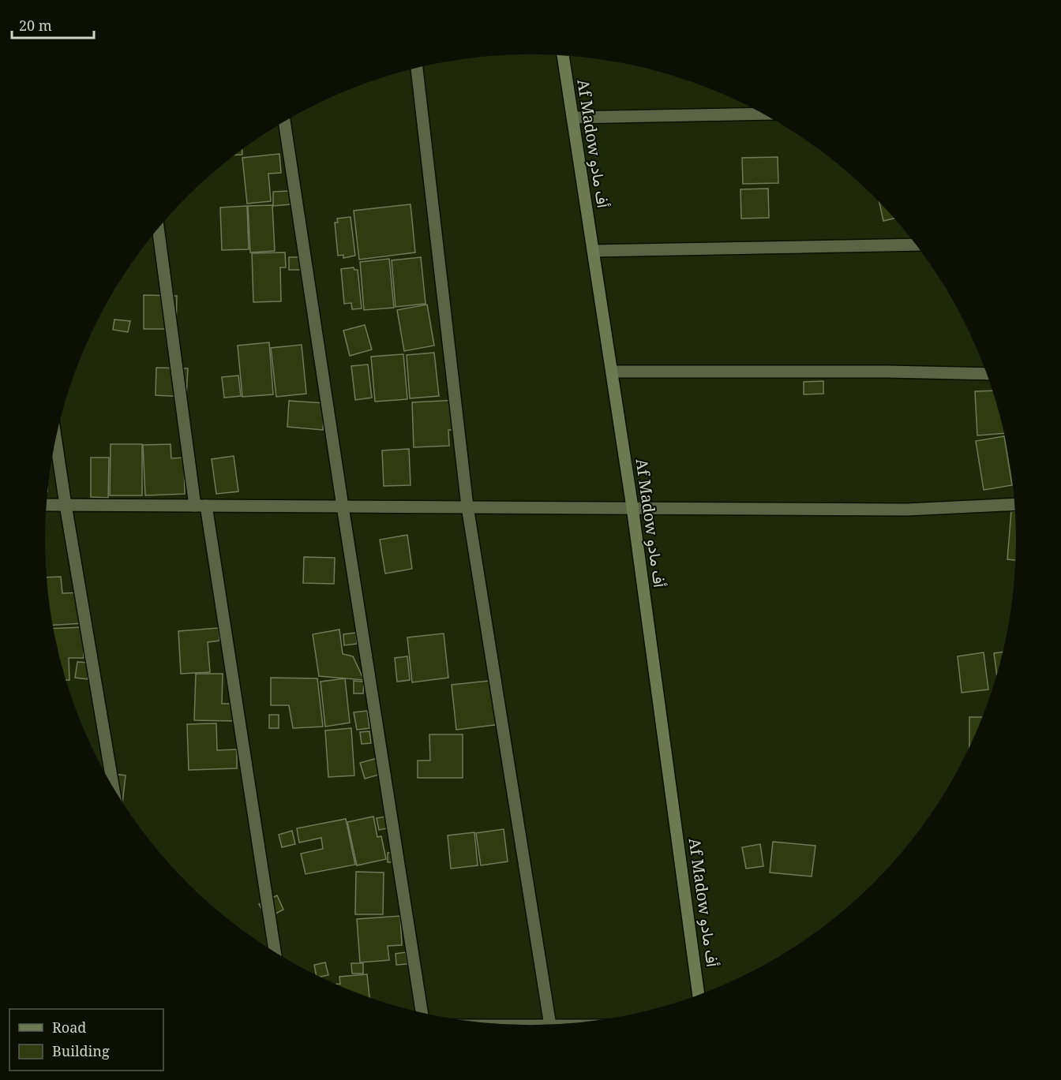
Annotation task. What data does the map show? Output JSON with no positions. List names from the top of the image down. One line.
{"streets":{"street":["Af Madow أف مادو"]},"legend":["Road","Building"],"scale_bar":"20 m"}
